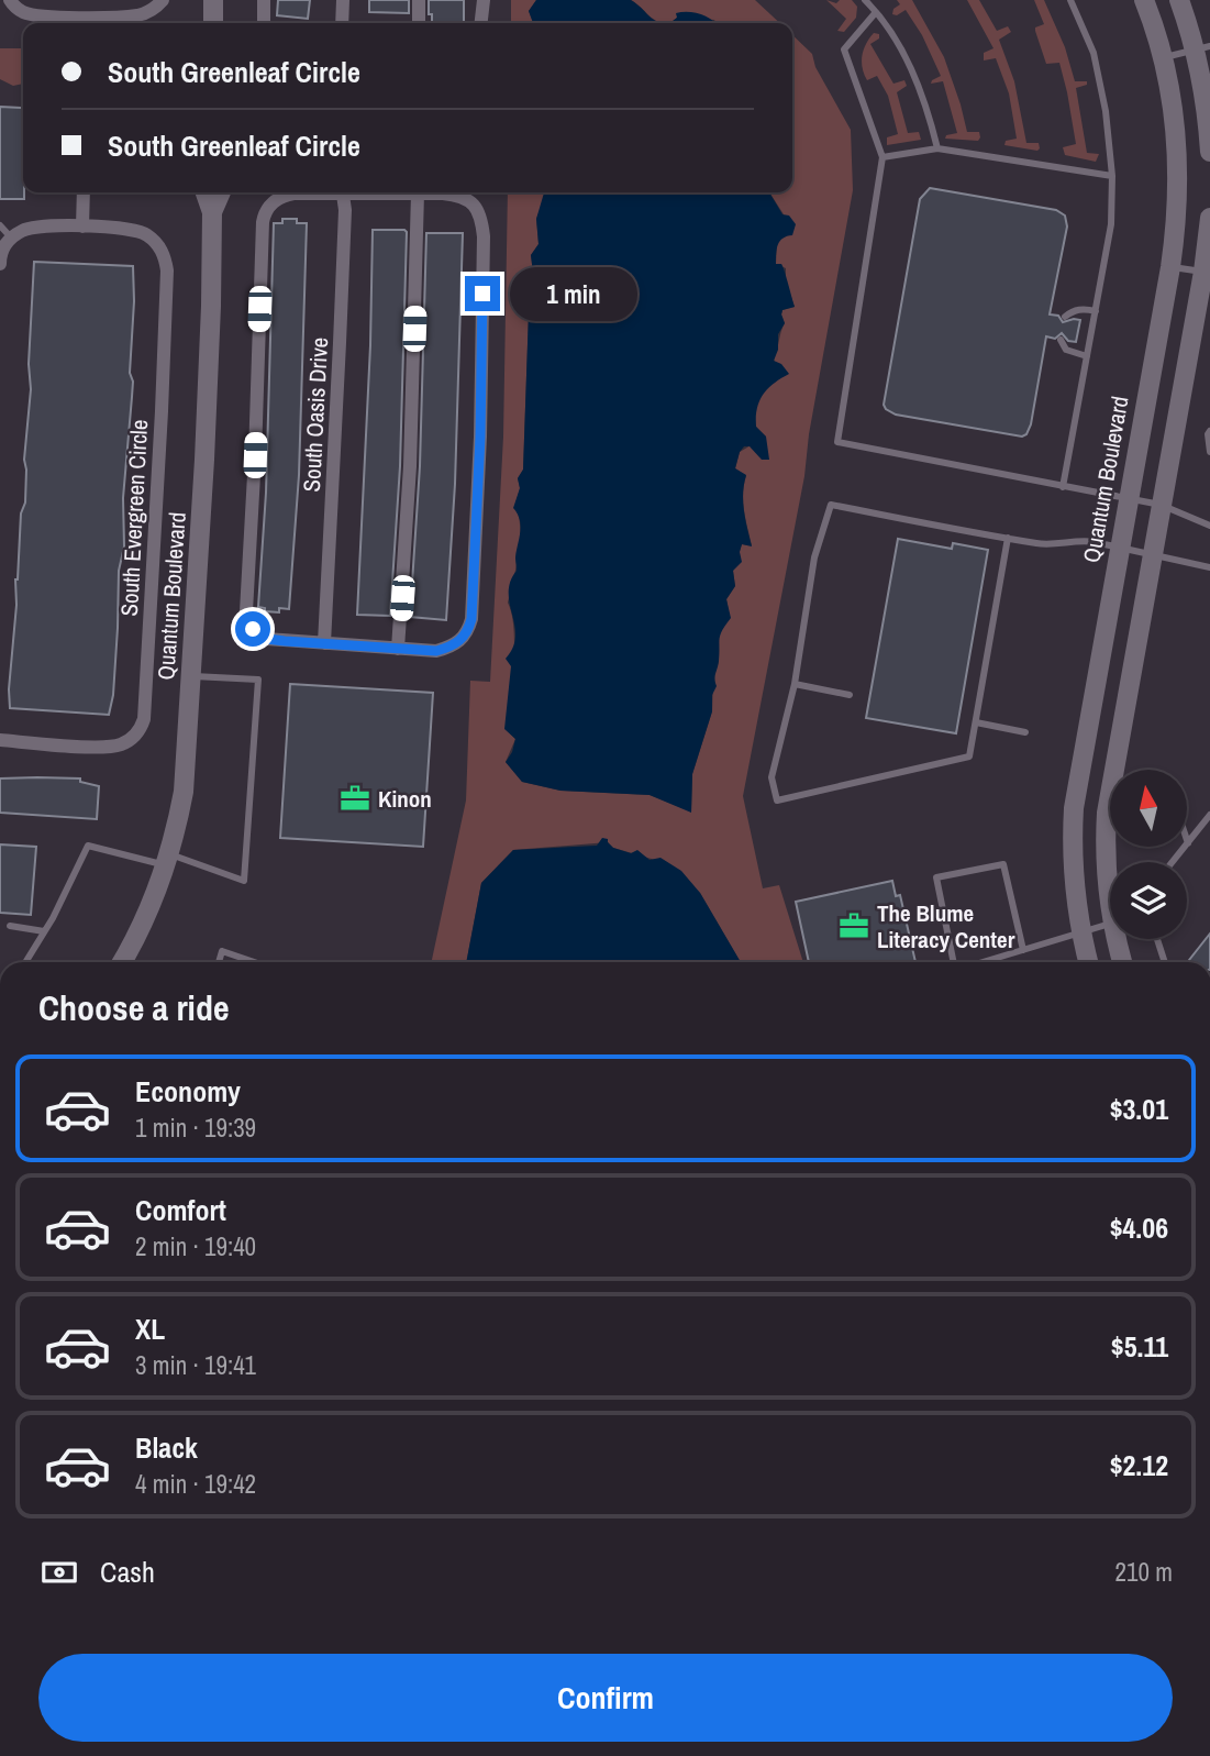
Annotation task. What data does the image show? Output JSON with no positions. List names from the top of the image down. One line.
{"streets":{"street":["South Oasis Drive","Quantum Boulevard","South Evergreen Circle"]},"places":{"office":["Kinon","The Blume Literacy Center"]},"north":"top","page":{"banner":["South Greenleaf Circle","South Greenleaf Circle"],"bubble":"1 min","heading":"Choose a ride","list":[{"name":"Economy","note":"1 min · 19:39","value":"$3.01"},{"name":"Comfort","note":"2 min · 19:40","value":"$4.06"},{"name":"XL","note":"3 min · 19:41","value":"$5.11"},{"name":"Black","note":"4 min · 19:42","value":"$2.12"}],"pay":["Cash","210 m"],"buttons":"Confirm"}}
